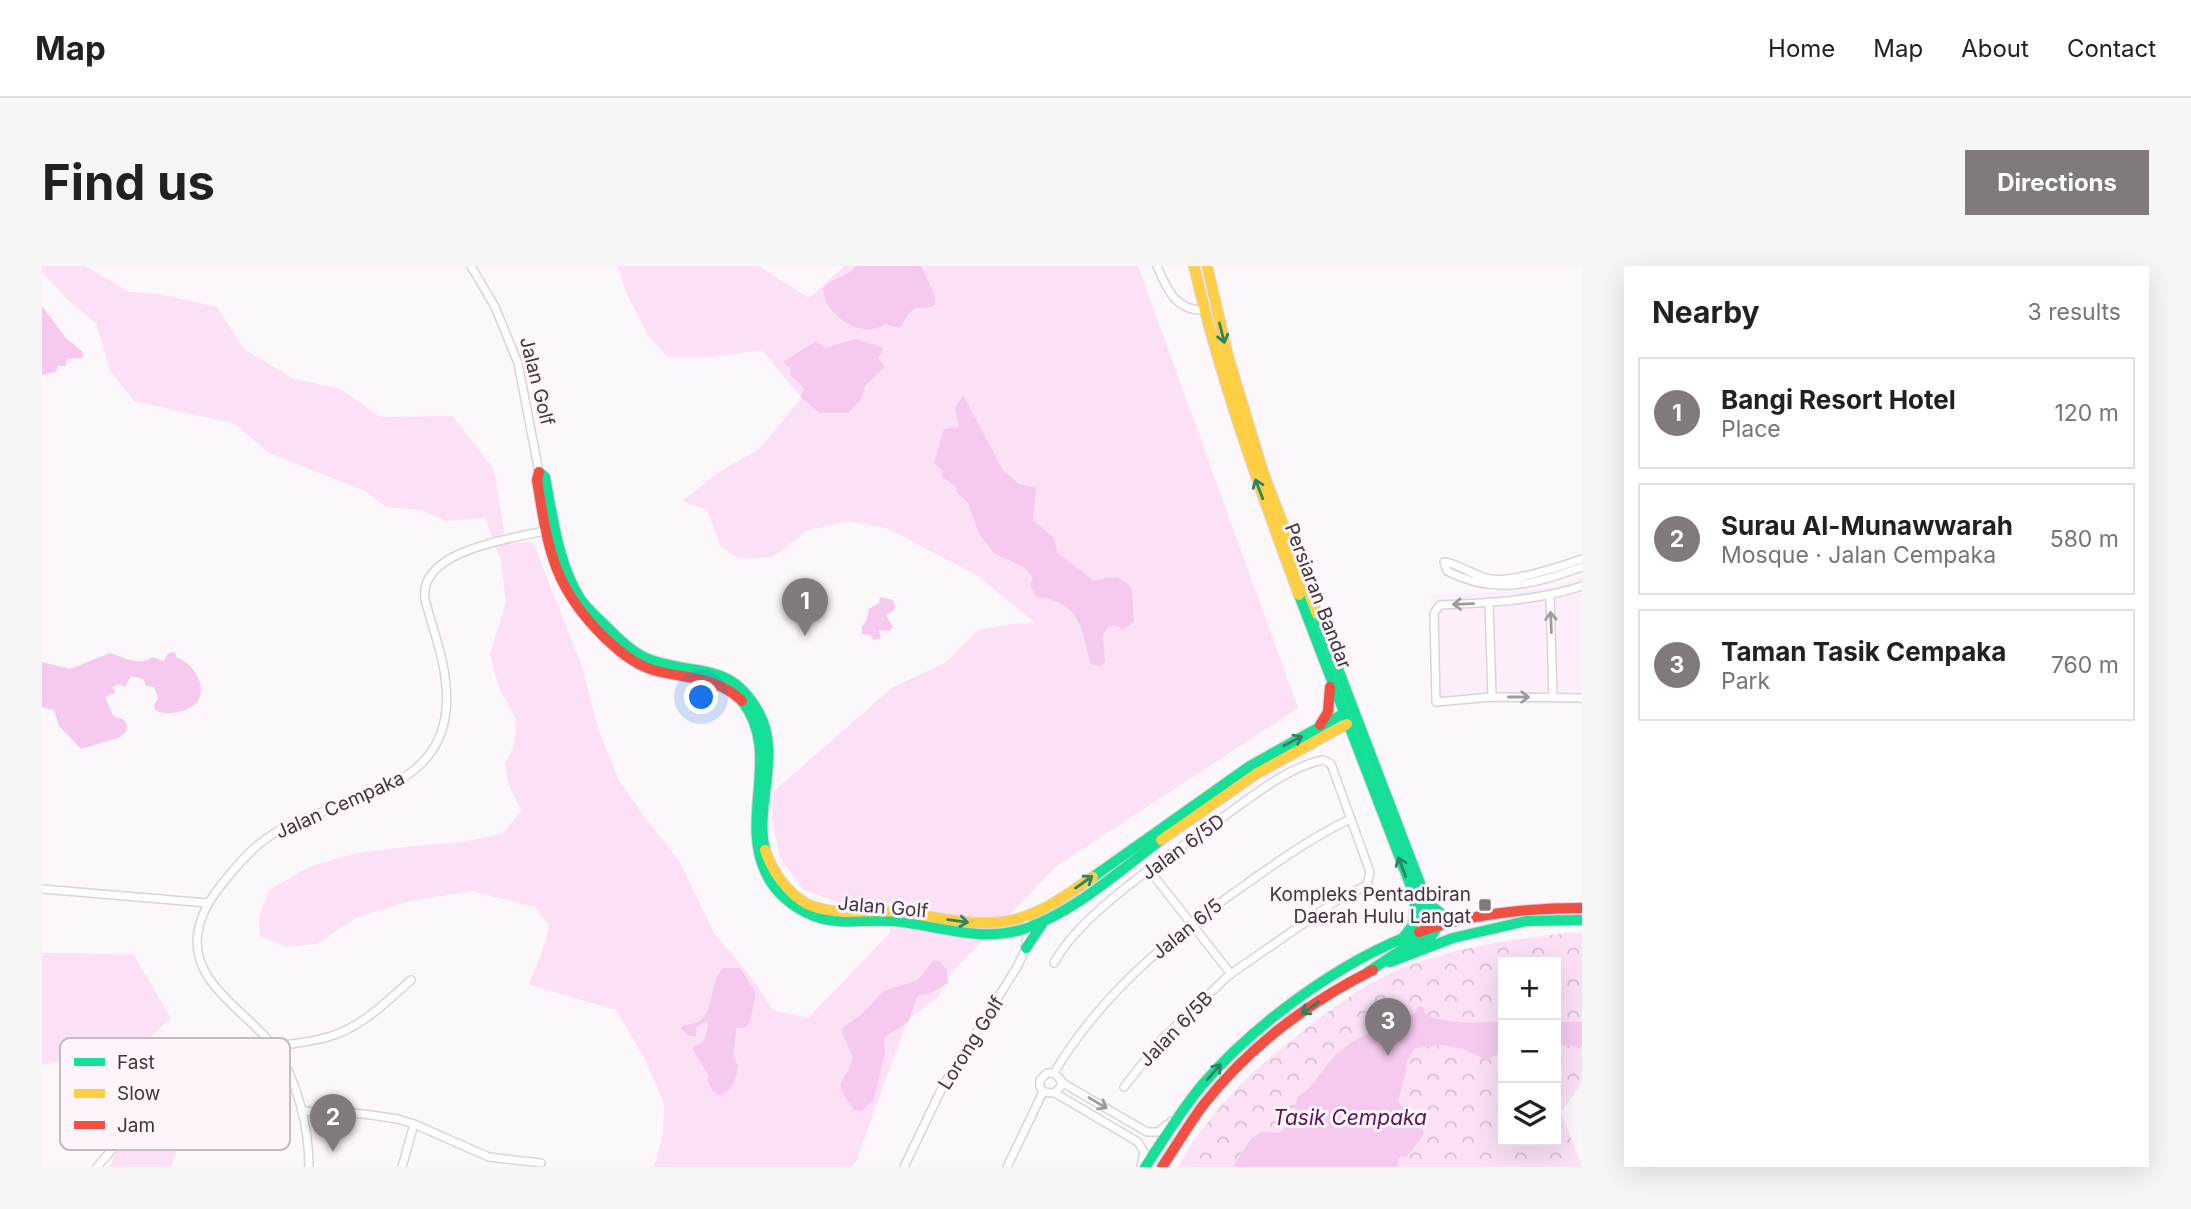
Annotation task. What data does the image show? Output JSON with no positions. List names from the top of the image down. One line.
{"streets":{"main road":["Jalan Golf","Persiaran Bandar"],"street":["Jalan Cempaka","Jalan 6/5D","Jalan 6/5","Jalan 6/5B","Lorong Golf"]},"crossings":[["Jalan Golf","Persiaran Bandar"],["Jalan Golf","Jalan Cempaka"],["Jalan Golf","Lorong Golf"],["Jalan 6/5D","Jalan 6/5"],["Jalan 6/5D","Jalan 6/5B"],["Jalan 6/5","Jalan 6/5B"]],"water":["Tasik Cempaka"],"places":{"transit":["Kompleks Pentadbiran Daerah Hulu Langat"]},"legend":["Fast","Slow","Jam"],"page":{"header":"Map","nav":["Home","Map","About","Contact"],"buttons":"Directions","title":"Find us","heading":["Nearby","3 results"],"list":[{"mark":"1","name":"Bangi Resort Hotel","note":"Place","value":"120 m"},{"mark":"2","name":"Surau Al-Munawwarah","note":"Mosque · Jalan Cempaka","value":"580 m"},{"mark":"3","name":"Taman Tasik Cempaka","note":"Park","value":"760 m"}],"pins":["1","3","2"],"map_buttons":["+","−"]}}
